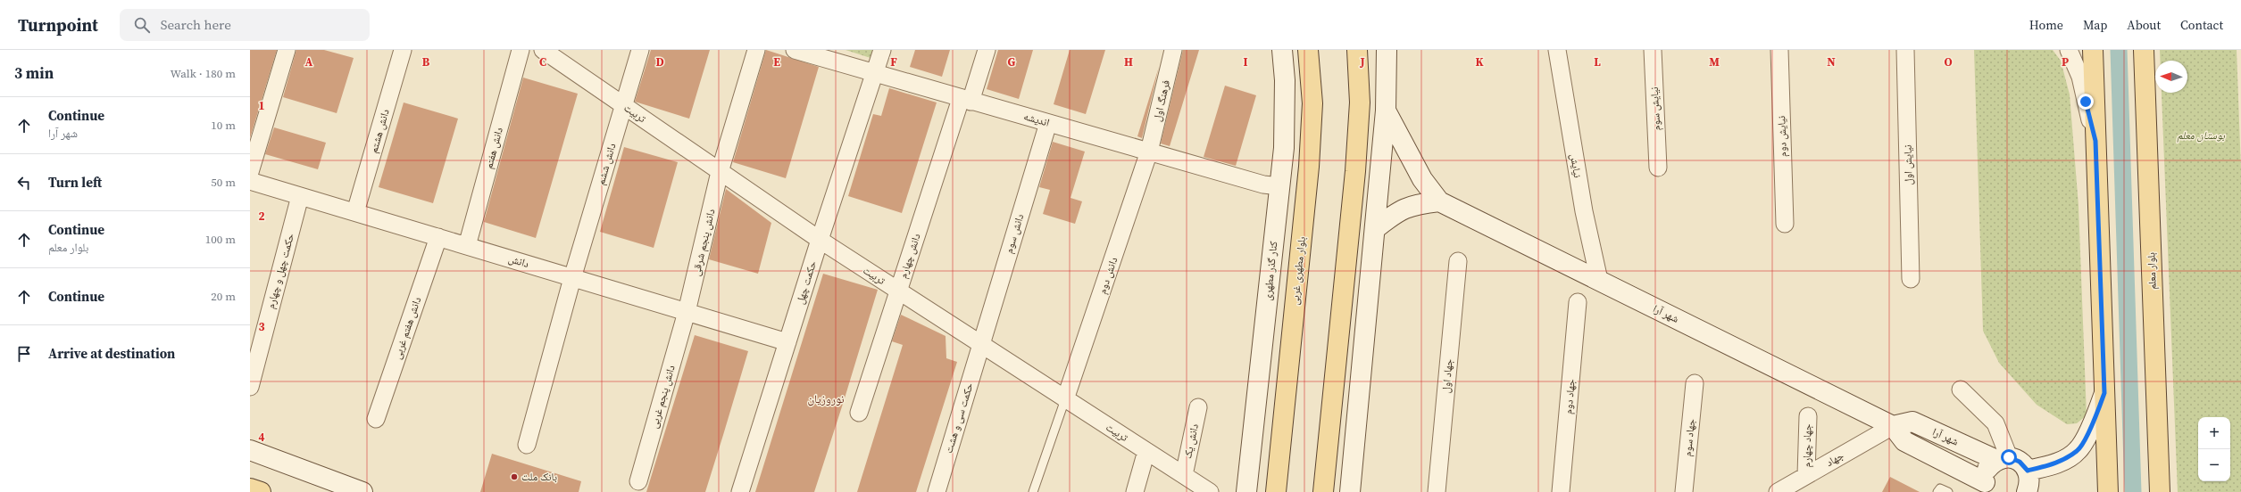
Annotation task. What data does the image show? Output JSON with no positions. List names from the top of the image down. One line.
{"streets":{"main road":["بلوار مطهری غربی","بلوار معلم"],"street":["فرهنگ اول","نیایش سوم","تربیت","اندیشه","دانش هشتم","نیایش دوم","دانش هفتم","دانش ششم","نیایش اول","نيايش","دانش سوم","دانش پنجم شرقی","دانش چهارم","دانش","حکمت چهل و چهارم","کنار گذر مطهری","دانش دوم","حکمت چهل","شهر آرا","دانش هفتم غربی","جهاد اول","دانش پنجم غربی","جهاد دوم","حکمت سی و هشت","جهاد سوم","دانش یک","جهاد چهارم","جهاد"]},"crossings":[["فرهنگ اول","اندیشه"],["فرهنگ اول","دانش دوم"],["تربیت","دانش ششم"],["تربیت","دانش سوم"],["تربیت","دانش پنجم شرقی"],["تربیت","دانش چهارم"],["تربیت","دانش دوم"],["تربیت","حکمت چهل"],["تربیت","حکمت سی و هشت"],["تربیت","دانش یک"],["اندیشه","دانش سوم"],["اندیشه","دانش چهارم"],["اندیشه","کنار گذر مطهری"],["اندیشه","دانش دوم"],["اندیشه","حکمت چهل"],["دانش هشتم","دانش"],["دانش هفتم","دانش"],["دانش ششم","دانش"],["نيايش","شهر آرا"],["دانش سوم","حکمت سی و هشت"],["دانش پنجم شرقی","دانش"],["دانش پنجم شرقی","دانش پنجم غربی"],["دانش","حکمت چهل و چهارم"],["دانش","حکمت چهل"],["دانش","دانش هفتم غربی"],["دانش","دانش پنجم غربی"],["شهر آرا","جهاد"],["جهاد چهارم","جهاد"]],"districts":["نوروزیان"],"parks":["بوستان معلم"],"places":["بانک ملت"],"north":"left","page":{"header":"Turnpoint","search":"Search here","nav":["Home","Map","About","Contact"],"heading":["3 min","Walk · 180 m"],"list":[["Continue","شهر آرا","10 m"],["Turn left","50 m"],["Continue","بلوار معلم","100 m"],["Continue","20 m"],"Arrive at destination"],"map_buttons":["+","−"]},"grid":{"columns":["A","B","C","D","E","F","G","H","I","J","K","L","M","N","O","P"],"rows":["1","2","3","4"]}}
